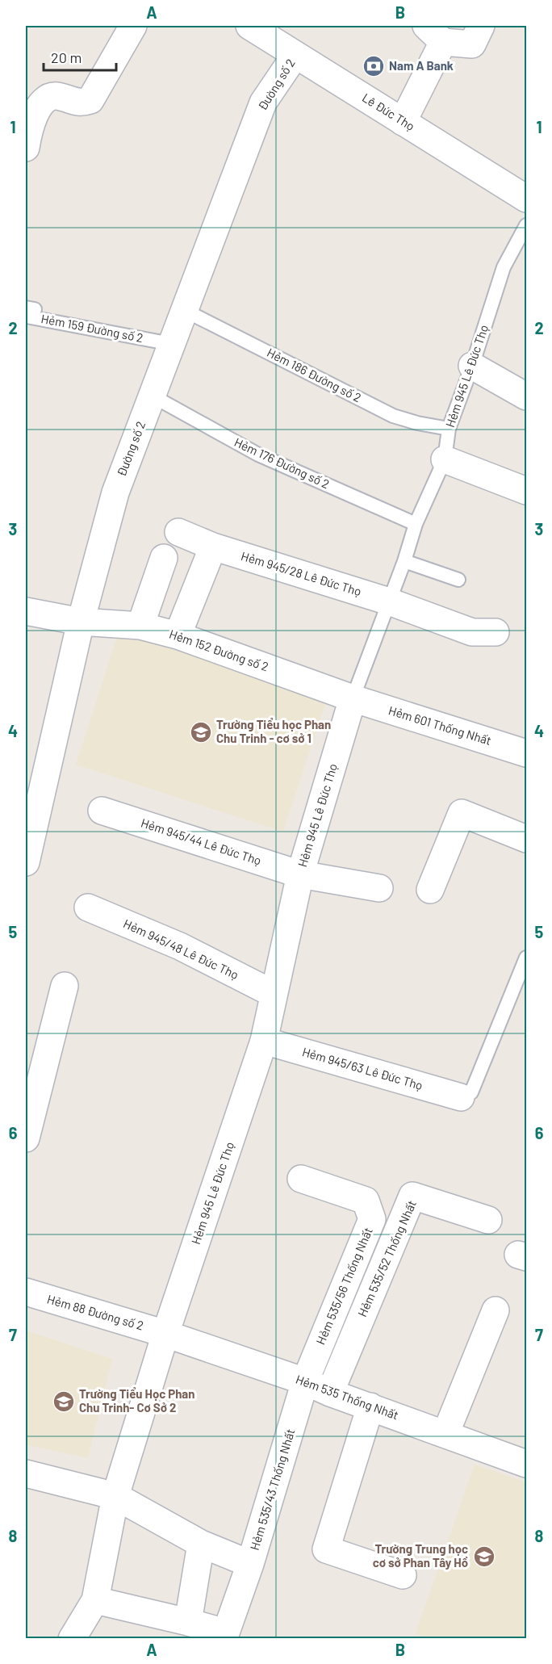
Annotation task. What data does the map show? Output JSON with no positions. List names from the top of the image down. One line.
{"streets":{"street":["Đường số 2","Lê Đức Thọ","Hẻm 945 Lê Đức Thọ","Hẻm 945/28 Lê Đức Thọ","Hẻm 152 Đường số 2","Hẻm 601 Thống Nhất","Hẻm 945/44 Lê Đức Thọ","Hẻm 945/48 Lê Đức Thọ","Hẻm 945/63 Lê Đức Thọ","Hẻm 535/52 Thống Nhất","Hẻm 535/56 Thống Nhất","Hẻm 88 Đường số 2","Hẻm 535 Thống Nhất","Hẻm 535/43 Thống Nhất"],"lane":["Hẻm 159 Đường số 2","Hẻm 186 Đường số 2","Hẻm 176 Đường số 2"]},"crossings":[["Đường số 2","Lê Đức Thọ"],["Đường số 2","Hẻm 159 Đường số 2"],["Đường số 2","Hẻm 186 Đường số 2"],["Đường số 2","Hẻm 176 Đường số 2"],["Đường số 2","Hẻm 152 Đường số 2"],["Hẻm 186 Đường số 2","Hẻm 945 Lê Đức Thọ"],["Hẻm 945 Lê Đức Thọ","Hẻm 176 Đường số 2"],["Hẻm 945 Lê Đức Thọ","Hẻm 945/28 Lê Đức Thọ"],["Hẻm 945 Lê Đức Thọ","Hẻm 152 Đường số 2"],["Hẻm 945 Lê Đức Thọ","Hẻm 601 Thống Nhất"],["Hẻm 945 Lê Đức Thọ","Hẻm 945/44 Lê Đức Thọ"],["Hẻm 945 Lê Đức Thọ","Hẻm 945/48 Lê Đức Thọ"],["Hẻm 945 Lê Đức Thọ","Hẻm 945/63 Lê Đức Thọ"],["Hẻm 945 Lê Đức Thọ","Hẻm 88 Đường số 2"],["Hẻm 945 Lê Đức Thọ","Hẻm 535 Thống Nhất"],["Hẻm 945 Lê Đức Thọ","Hẻm 535/43 Thống Nhất"],["Hẻm 152 Đường số 2","Hẻm 601 Thống Nhất"],["Hẻm 535/52 Thống Nhất","Hẻm 535 Thống Nhất"],["Hẻm 535/56 Thống Nhất","Hẻm 535 Thống Nhất"],["Hẻm 535/56 Thống Nhất","Hẻm 535/43 Thống Nhất"],["Hẻm 88 Đường số 2","Hẻm 535 Thống Nhất"],["Hẻm 535 Thống Nhất","Hẻm 535/43 Thống Nhất"]],"places":{"bank":["Nam A Bank"],"school or university":["Trường Tiểu học Phan Chu Trinh - cơ sở 1","Trường Tiểu Học Phan Chu Trinh- Cơ Sở 2","Trường Trung học cơ sở Phan Tây Hồ"]},"scale_bar":"20 m","grid":{"columns":["A","B"],"rows":["1","2","3","4","5","6","7","8"]}}
